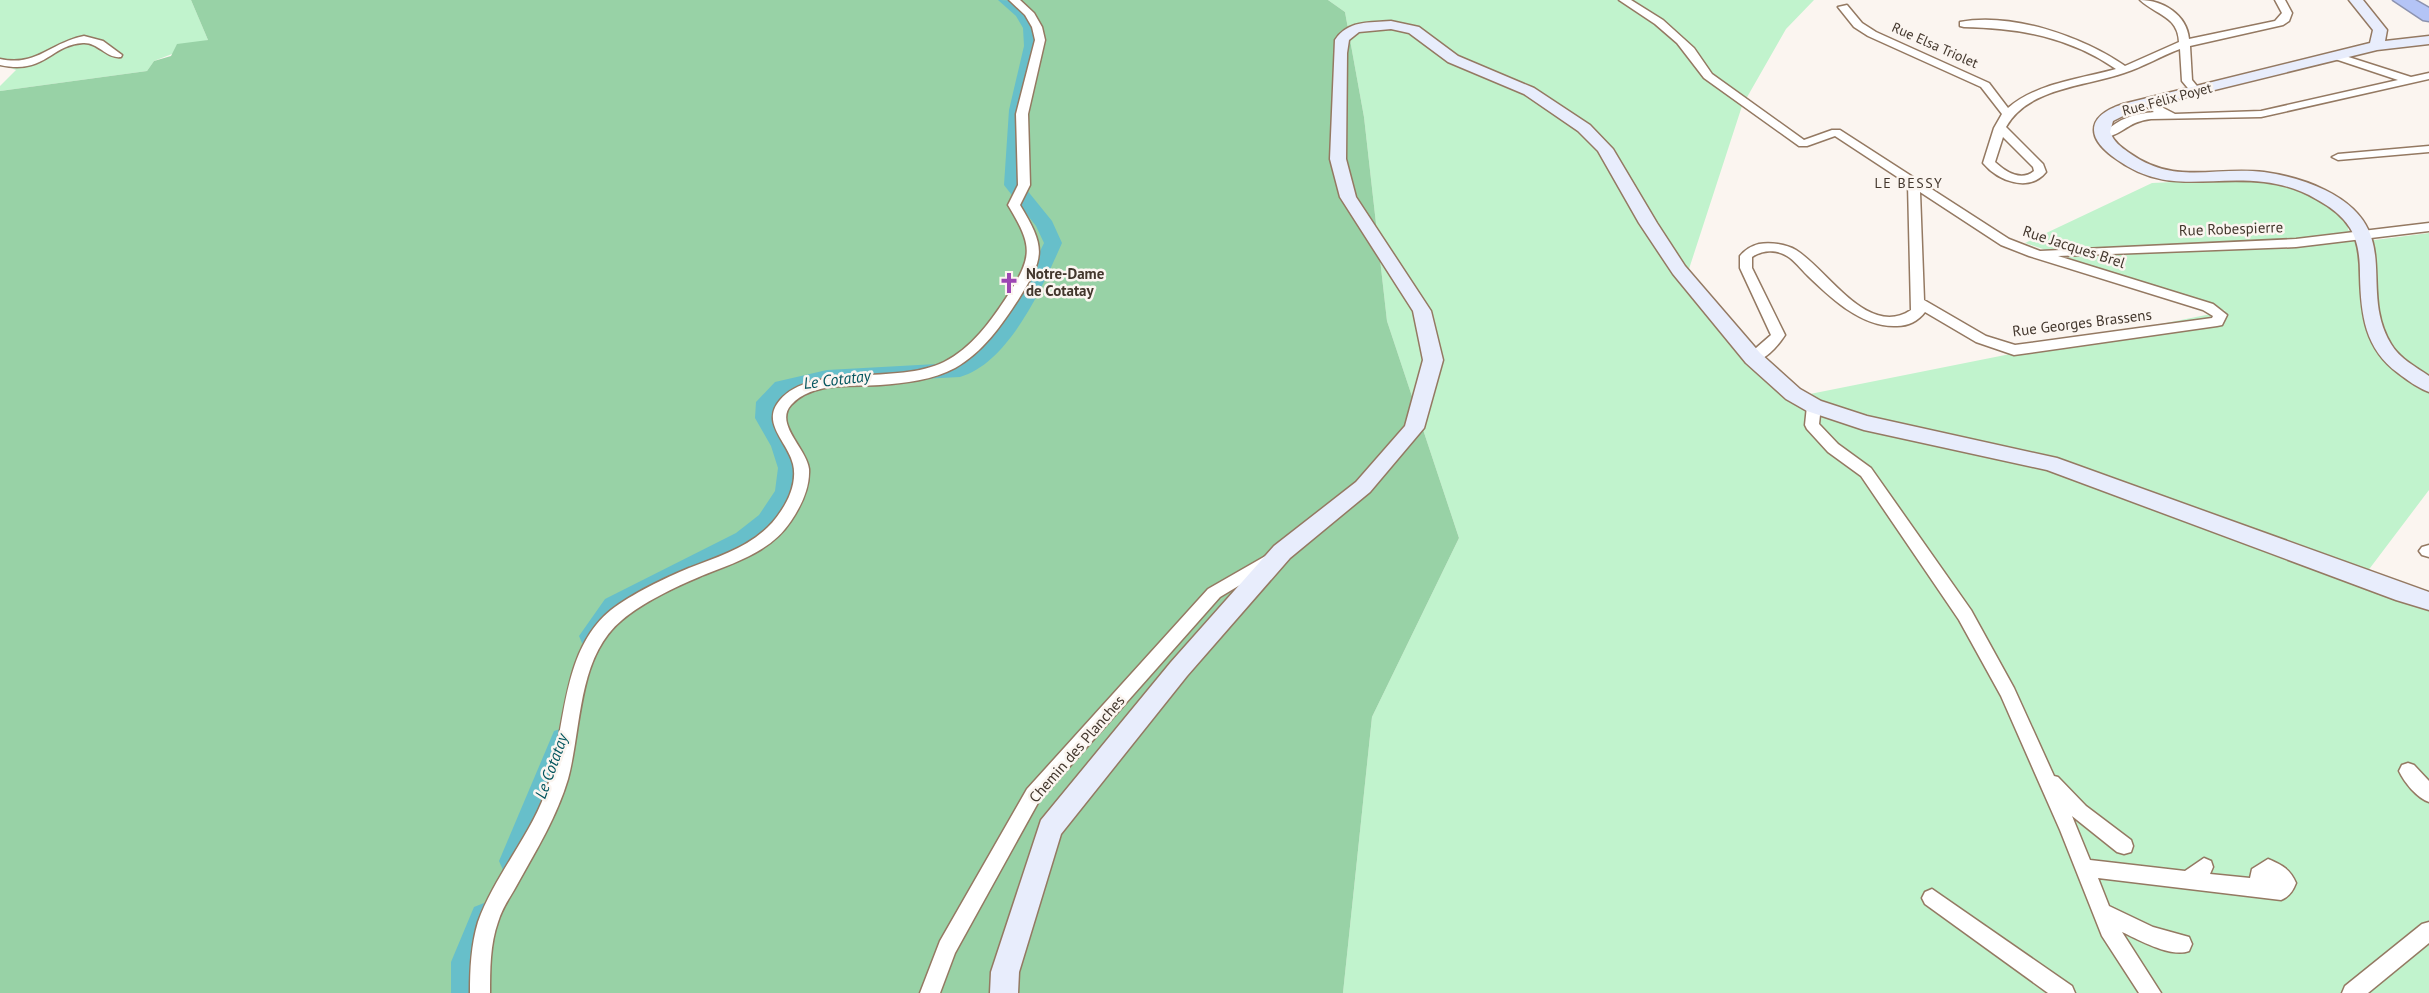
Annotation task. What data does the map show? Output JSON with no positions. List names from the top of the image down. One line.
{"streets":{"street":["Rue Elsa Triolet","Rue Félix Poyet","Rue Robespierre","Rue Jacques Brel","Rue Georges Brassens","Chemin des Planches"]},"crossings":[["Rue Félix Poyet","Rue Robespierre"],["Rue Robespierre","Rue Jacques Brel"],["Rue Jacques Brel","Rue Georges Brassens"]],"districts":["LE BESSY"],"water":["Le Cotatay"],"places":{"church":["Notre-Dame de Cotatay"]}}
